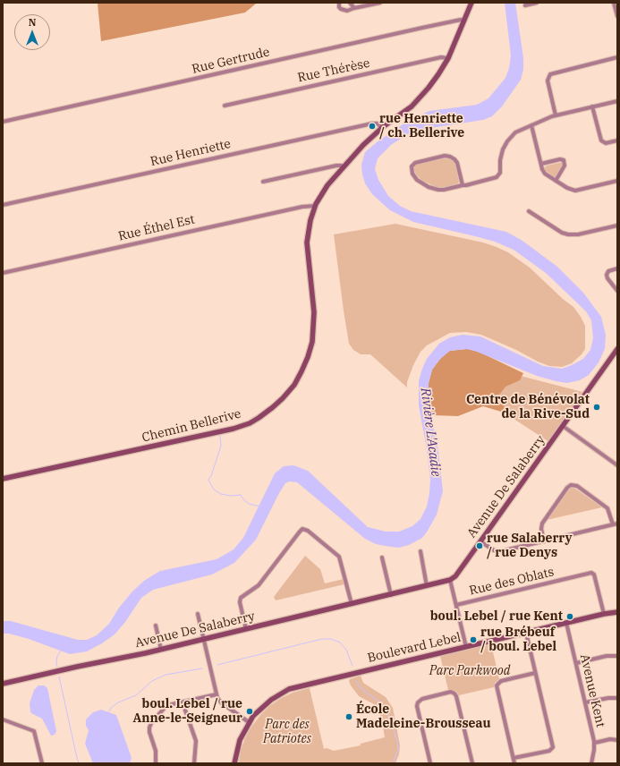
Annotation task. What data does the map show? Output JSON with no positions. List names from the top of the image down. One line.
{"streets":{"street":["Rue Gertrude","Rue Thérèse","Rue Henriette","Rue Éthel Est","Chemin Bellerive","Avenue De Salaberry","Rue des Oblats","Boulevard Lebel","Avenue Kent"]},"crossings":[["Rue Gertrude","Chemin Bellerive"],["Rue Thérèse","Chemin Bellerive"],["Rue Henriette","Chemin Bellerive"],["Rue Éthel Est","Chemin Bellerive"],["Rue des Oblats","Boulevard Lebel"],["Boulevard Lebel","Avenue Kent"]],"water":["Rivière L'Acadie"],"parks":["Parc Parkwood","Parc des Patriotes"],"places":["rue Henriette / ch. Bellerive","Centre de Bénévolat de la Rive-Sud","rue Salaberry / rue Denys","boul. Lebel / rue Kent","rue Brébeuf / boul. Lebel","boul. Lebel / rue Anne-le-Seigneur","École Madeleine-Brousseau"],"north":"top"}
